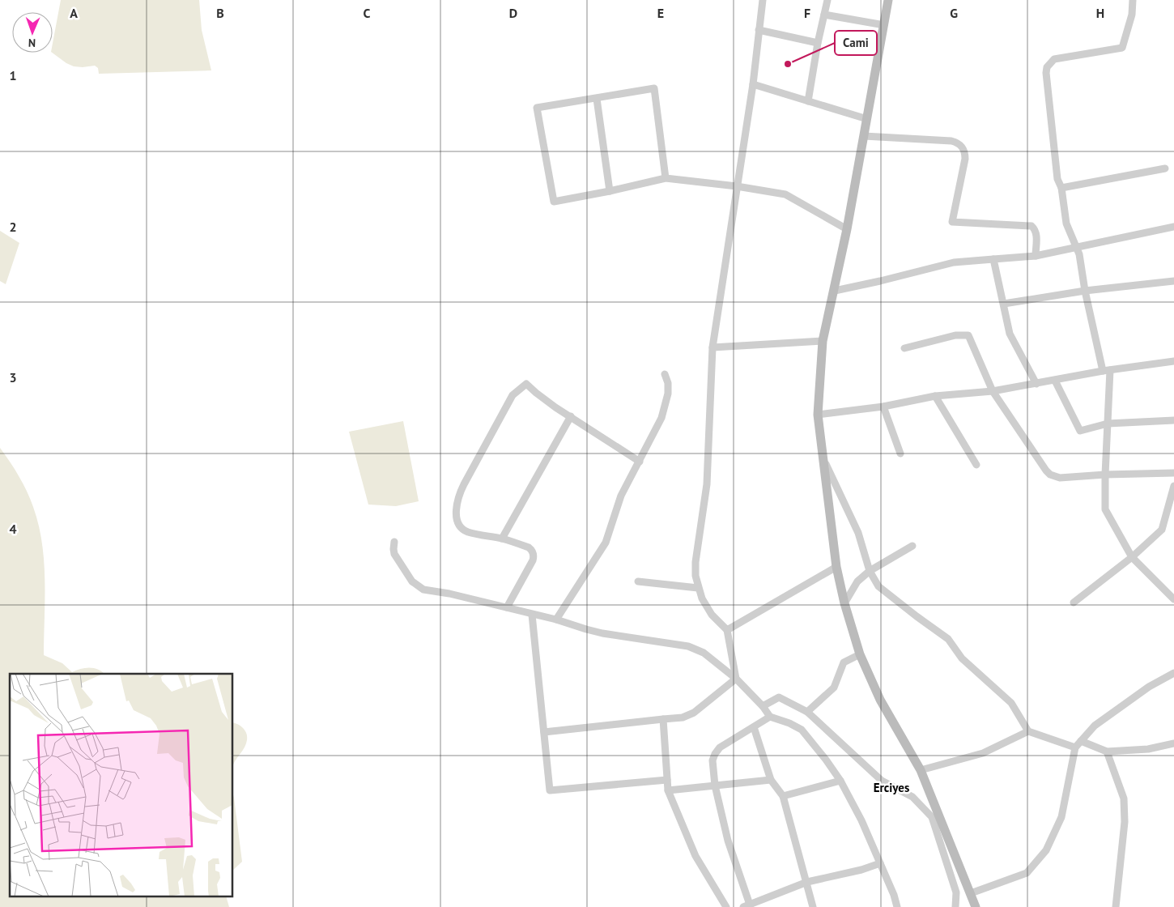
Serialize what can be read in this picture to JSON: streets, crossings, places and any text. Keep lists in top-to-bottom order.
{
  "districts": ["Erciyes"],
  "places": ["Cami"],
  "north": "bottom",
  "grid": {
    "columns": [
      "A",
      "B",
      "C",
      "D",
      "E",
      "F",
      "G",
      "H"
    ],
    "rows": [
      "1",
      "2",
      "3",
      "4"
    ]
  }
}
